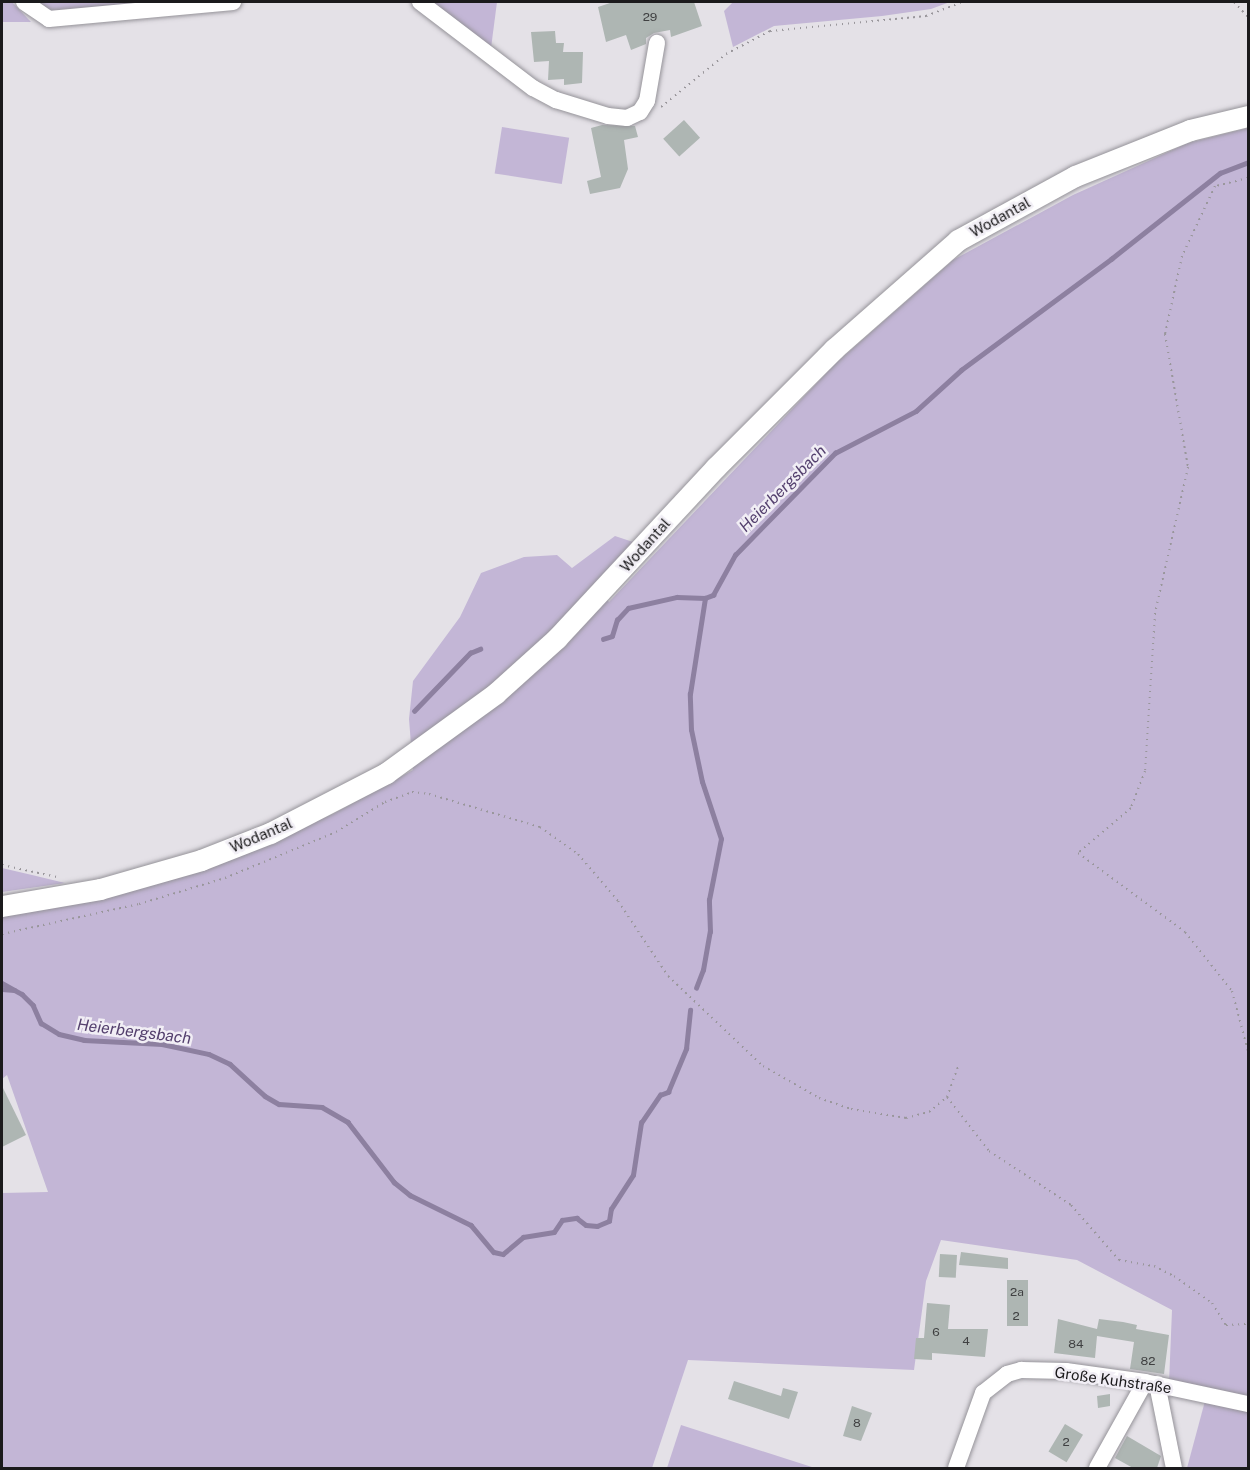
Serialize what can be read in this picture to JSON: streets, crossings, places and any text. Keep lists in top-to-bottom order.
{
  "streets": {
    "main road": ["Wodantal"],
    "street": ["Große Kuhstraße"]
  },
  "water": ["Heierbergsbach"],
  "house_numbers": [
    "29",
    "2a",
    "2",
    "6",
    "4",
    "84",
    "82",
    "8",
    "2"
  ]
}
